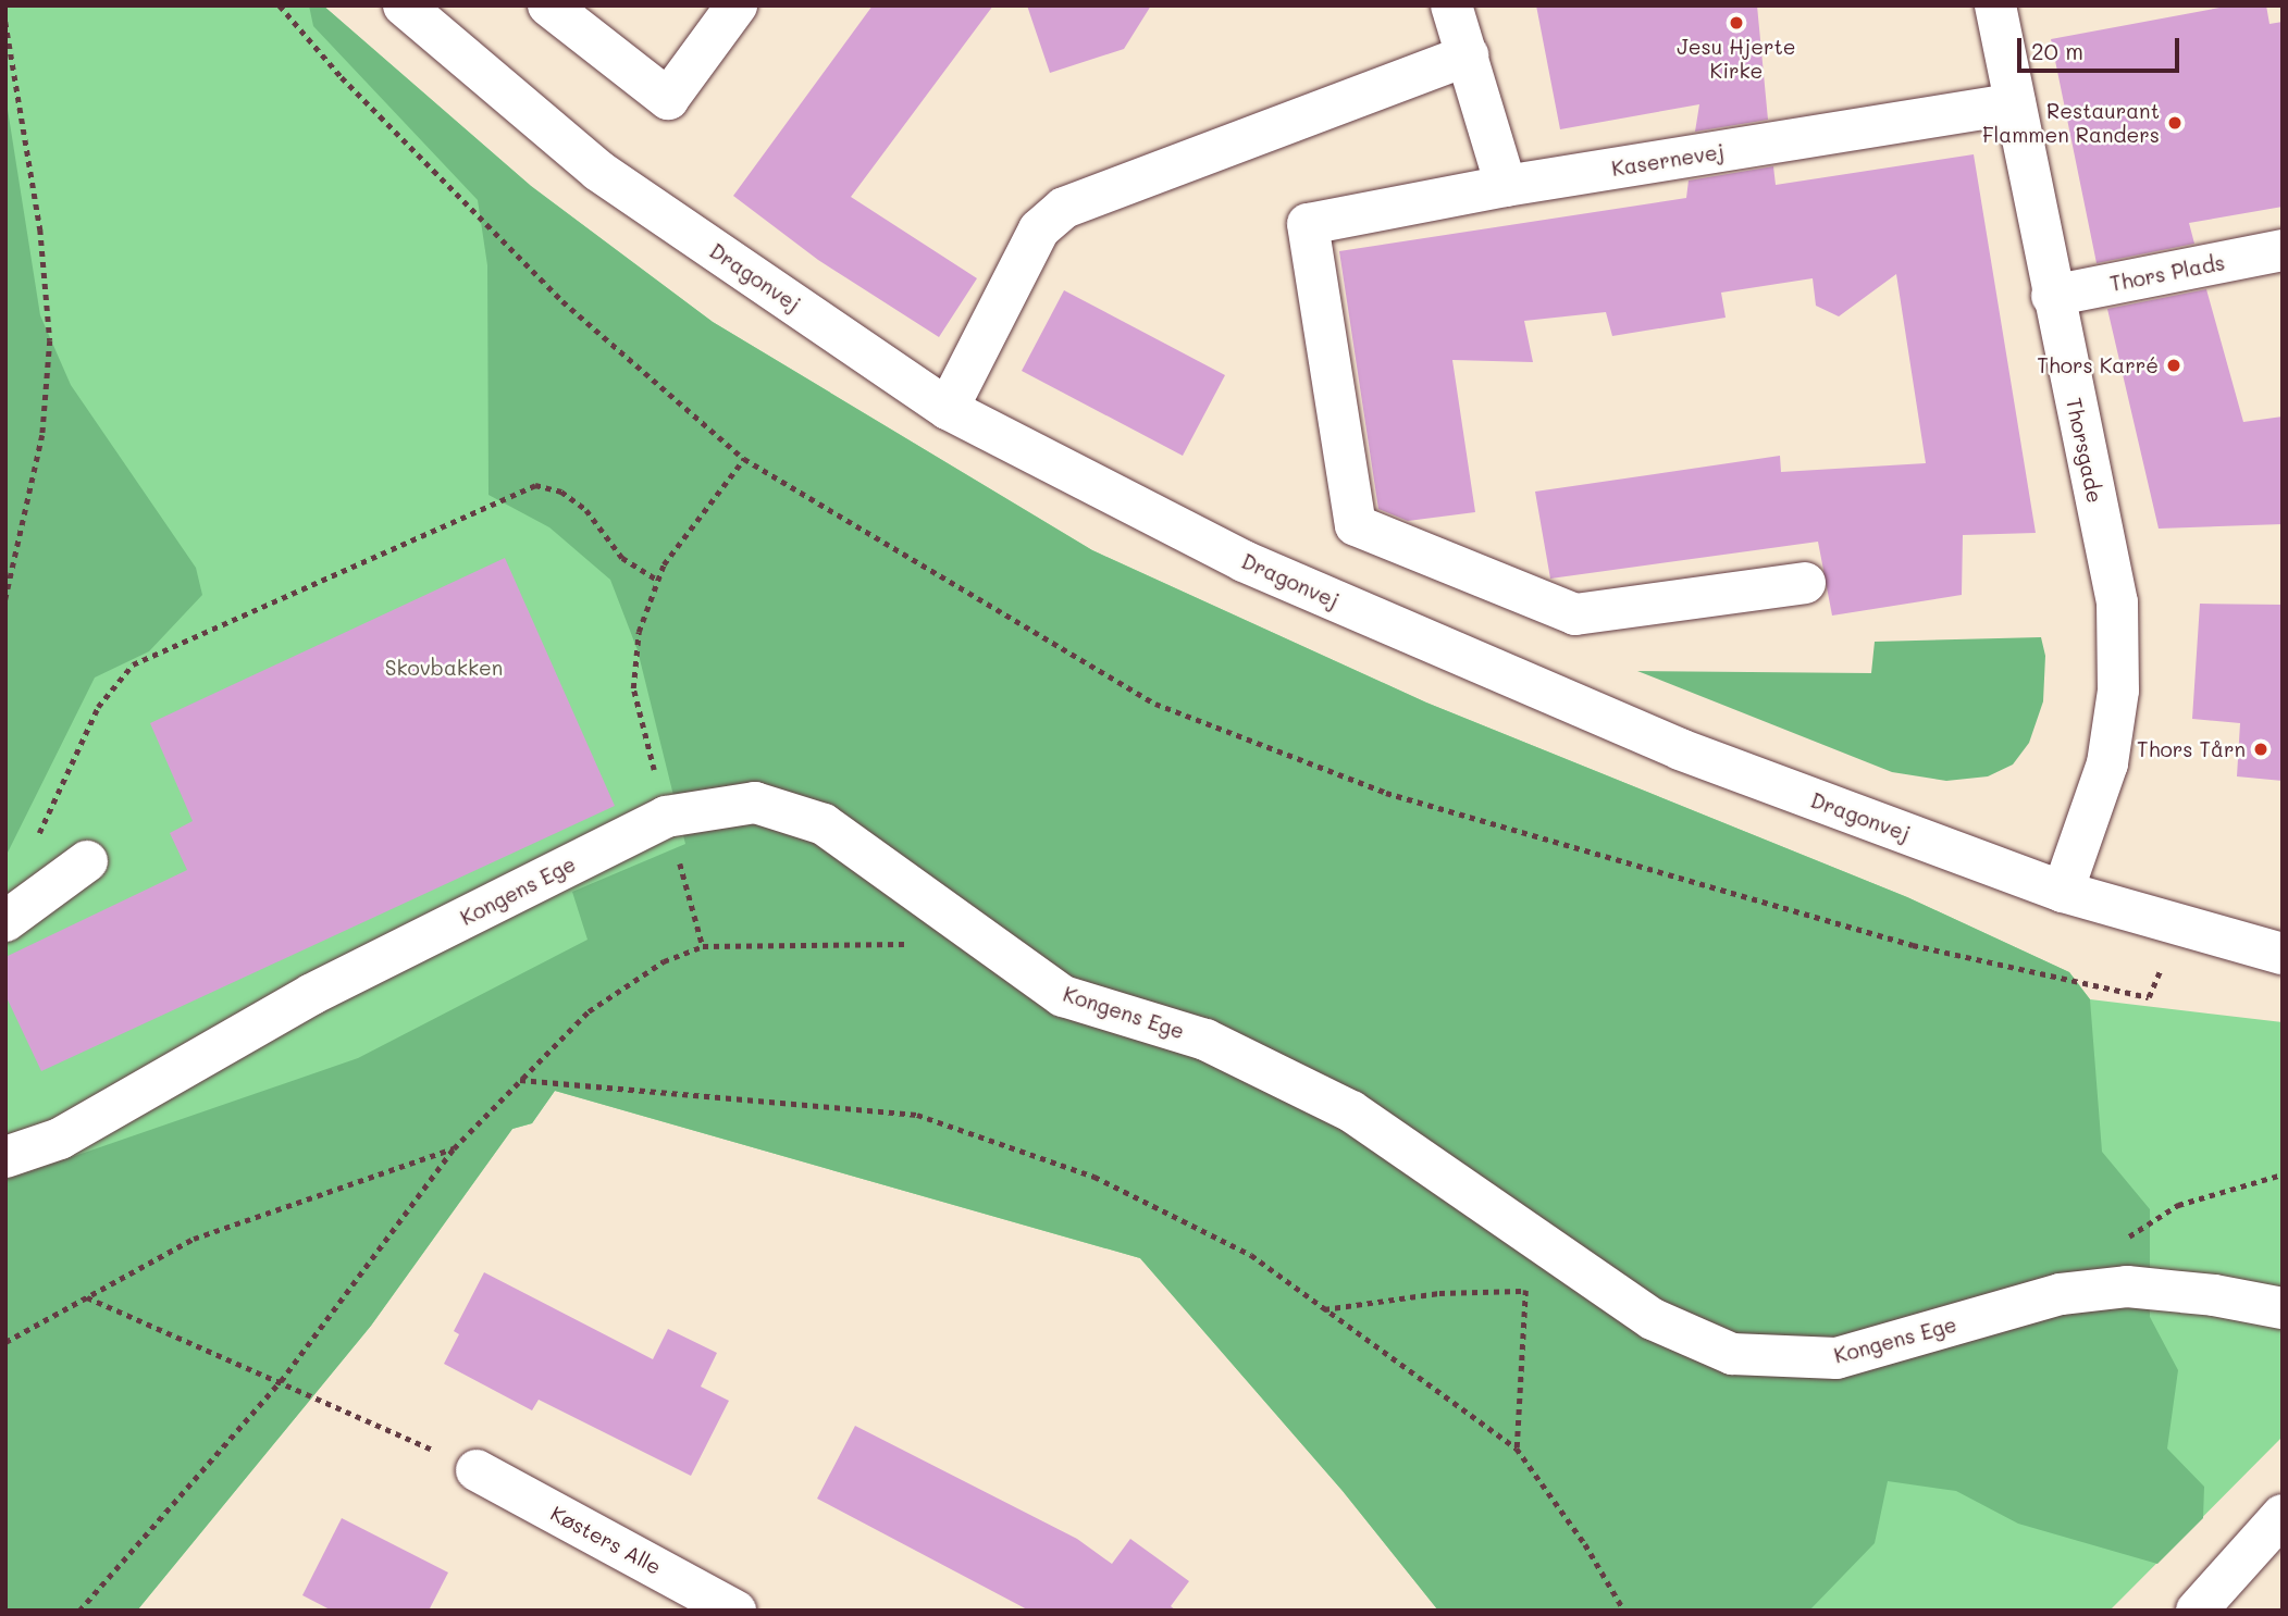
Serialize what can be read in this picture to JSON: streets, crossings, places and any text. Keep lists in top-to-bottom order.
{
  "streets": {
    "street": [
      "Kasernevej",
      "Thors Plads",
      "Dragonvej",
      "Thorsgade",
      "Kongens Ege",
      "Køsters Alle"
    ]
  },
  "crossings": [
    ["Kasernevej", "Thorsgade"],
    ["Thors Plads", "Thorsgade"],
    ["Dragonvej", "Thorsgade"]
  ],
  "parks": ["Skovbakken"],
  "places": [
    "Jesu Hjerte Kirke",
    "Restaurant Flammen Randers",
    "Thors Karré",
    "Thors Tårn"
  ],
  "scale_bar": "20 m"
}
